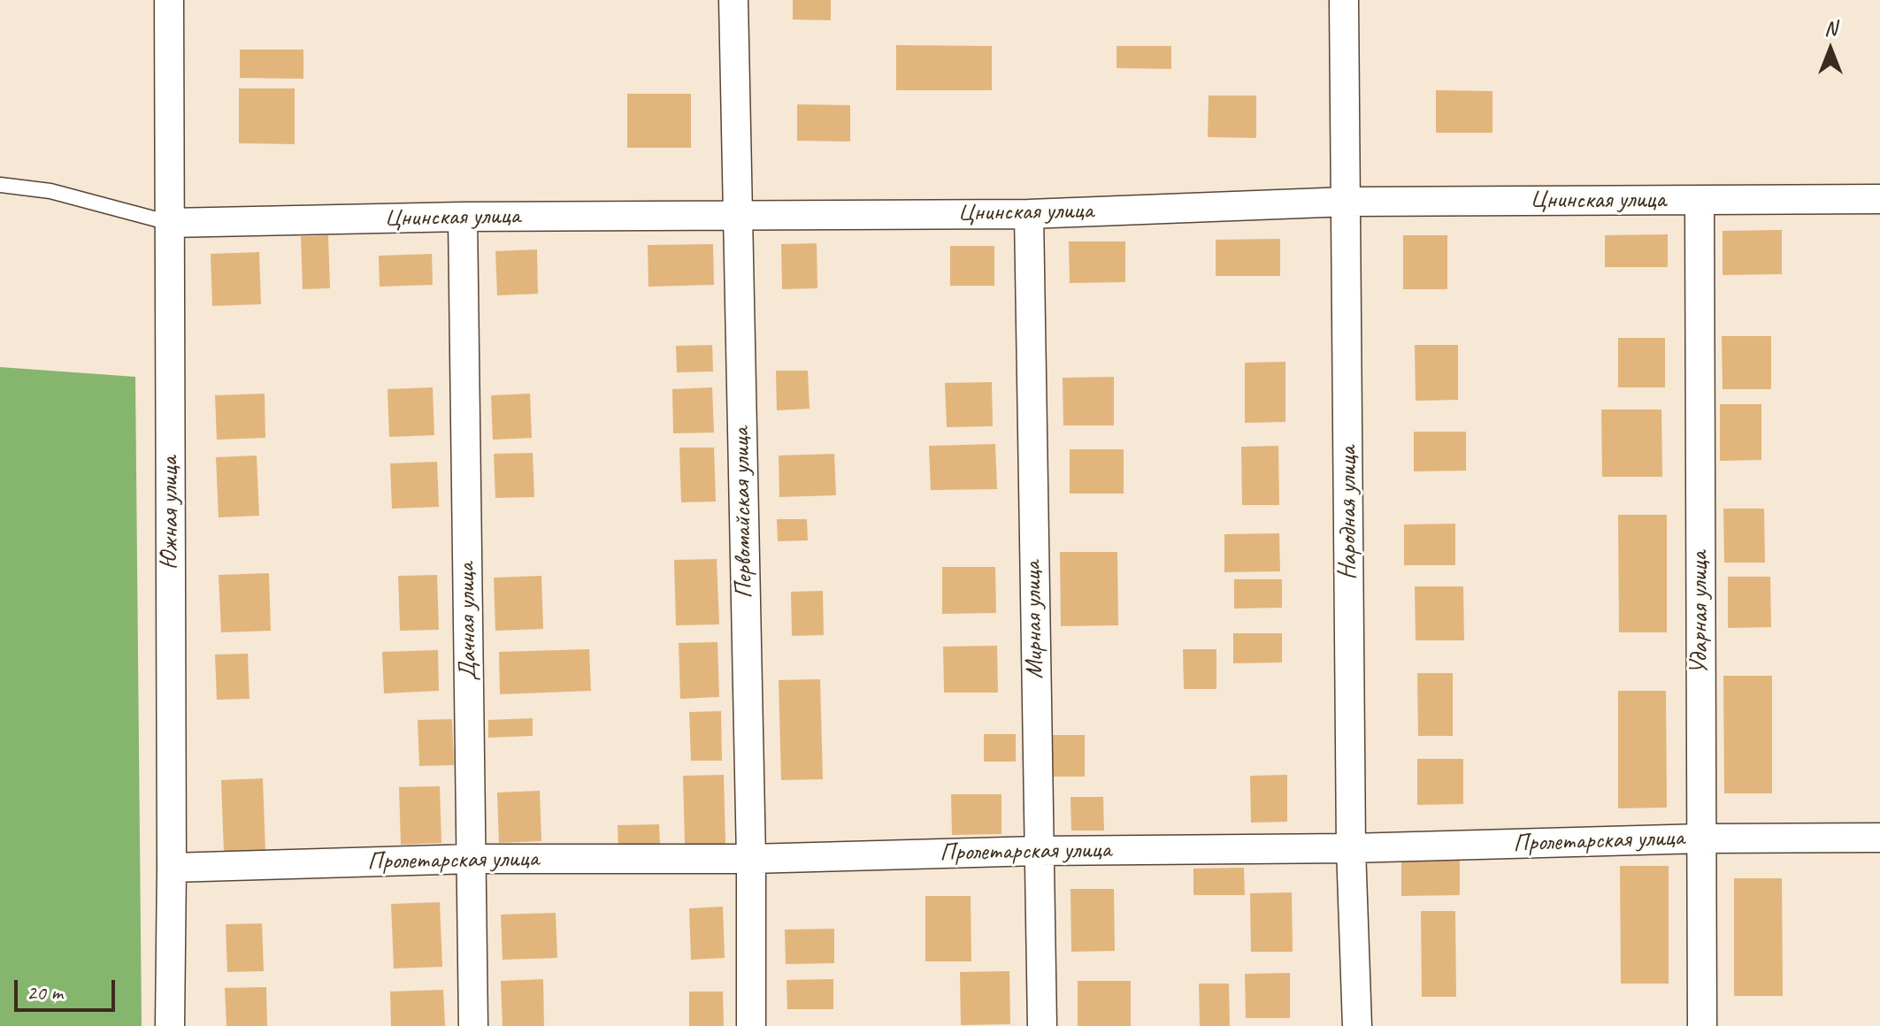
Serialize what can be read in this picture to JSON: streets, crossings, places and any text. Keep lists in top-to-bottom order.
{
  "streets": {
    "street": [
      "Цнинская улица",
      "Южная улица",
      "Первомайская улица",
      "Народная улица",
      "Ударная улица",
      "Мирная улица",
      "Дачная улица",
      "Пролетарская улица"
    ]
  },
  "crossings": [
    ["Цнинская улица", "Южная улица"],
    ["Цнинская улица", "Первомайская улица"],
    ["Цнинская улица", "Народная улица"],
    ["Цнинская улица", "Ударная улица"],
    ["Цнинская улица", "Мирная улица"],
    ["Цнинская улица", "Дачная улица"],
    ["Южная улица", "Пролетарская улица"],
    ["Первомайская улица", "Пролетарская улица"],
    ["Народная улица", "Пролетарская улица"],
    ["Ударная улица", "Пролетарская улица"],
    ["Мирная улица", "Пролетарская улица"],
    ["Дачная улица", "Пролетарская улица"]
  ],
  "scale_bar": "20 m",
  "north": "top"
}
